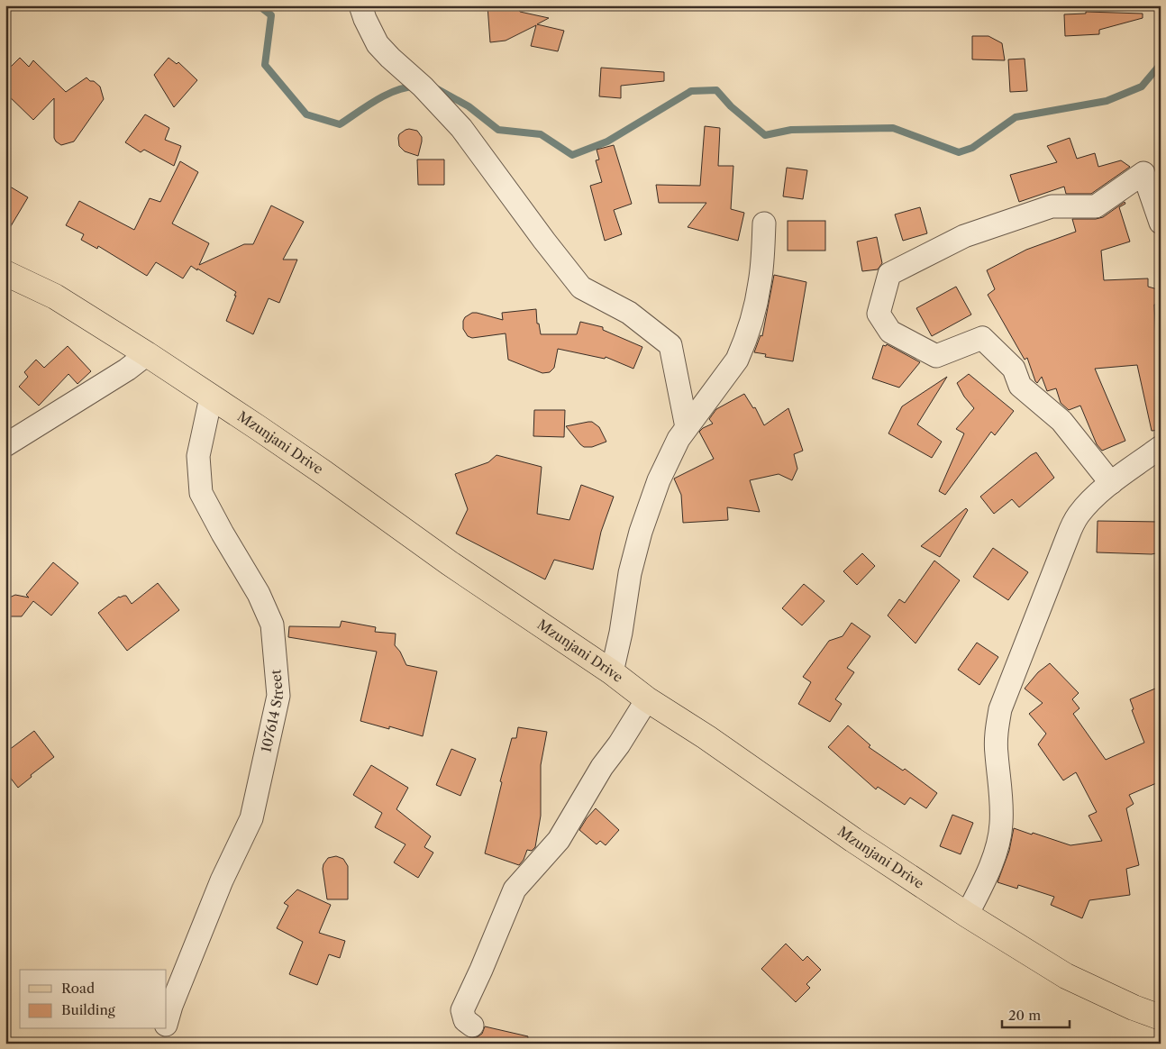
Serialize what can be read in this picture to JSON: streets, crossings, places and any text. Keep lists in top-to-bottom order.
{
  "streets": {
    "main road": ["Mzunjani Drive"],
    "street": ["107614 Street"]
  },
  "crossings": [
    ["Mzunjani Drive", "107614 Street"]
  ],
  "legend": ["Road", "Building"],
  "scale_bar": "20 m"
}
